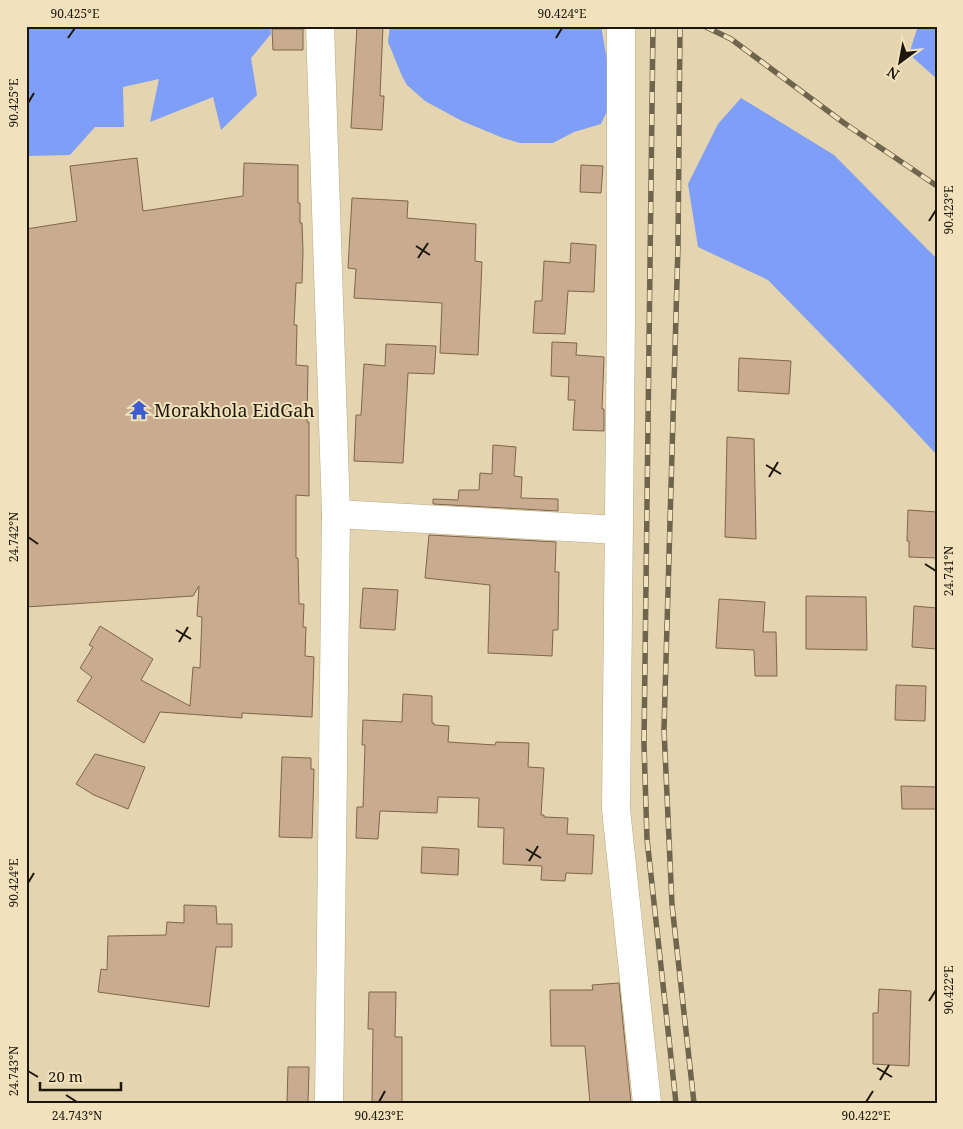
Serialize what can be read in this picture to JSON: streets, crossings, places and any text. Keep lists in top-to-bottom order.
{
  "places": {
    "temple": ["Morakhola EidGah"]
  },
  "scale_bar": "20 m",
  "north": "bottom left",
  "coordinates": [
    "90.425°E",
    "90.424°E",
    "90.423°E",
    "24.742°N",
    "24.741°N",
    "90.422°E",
    "24.743°N"
  ]
}
